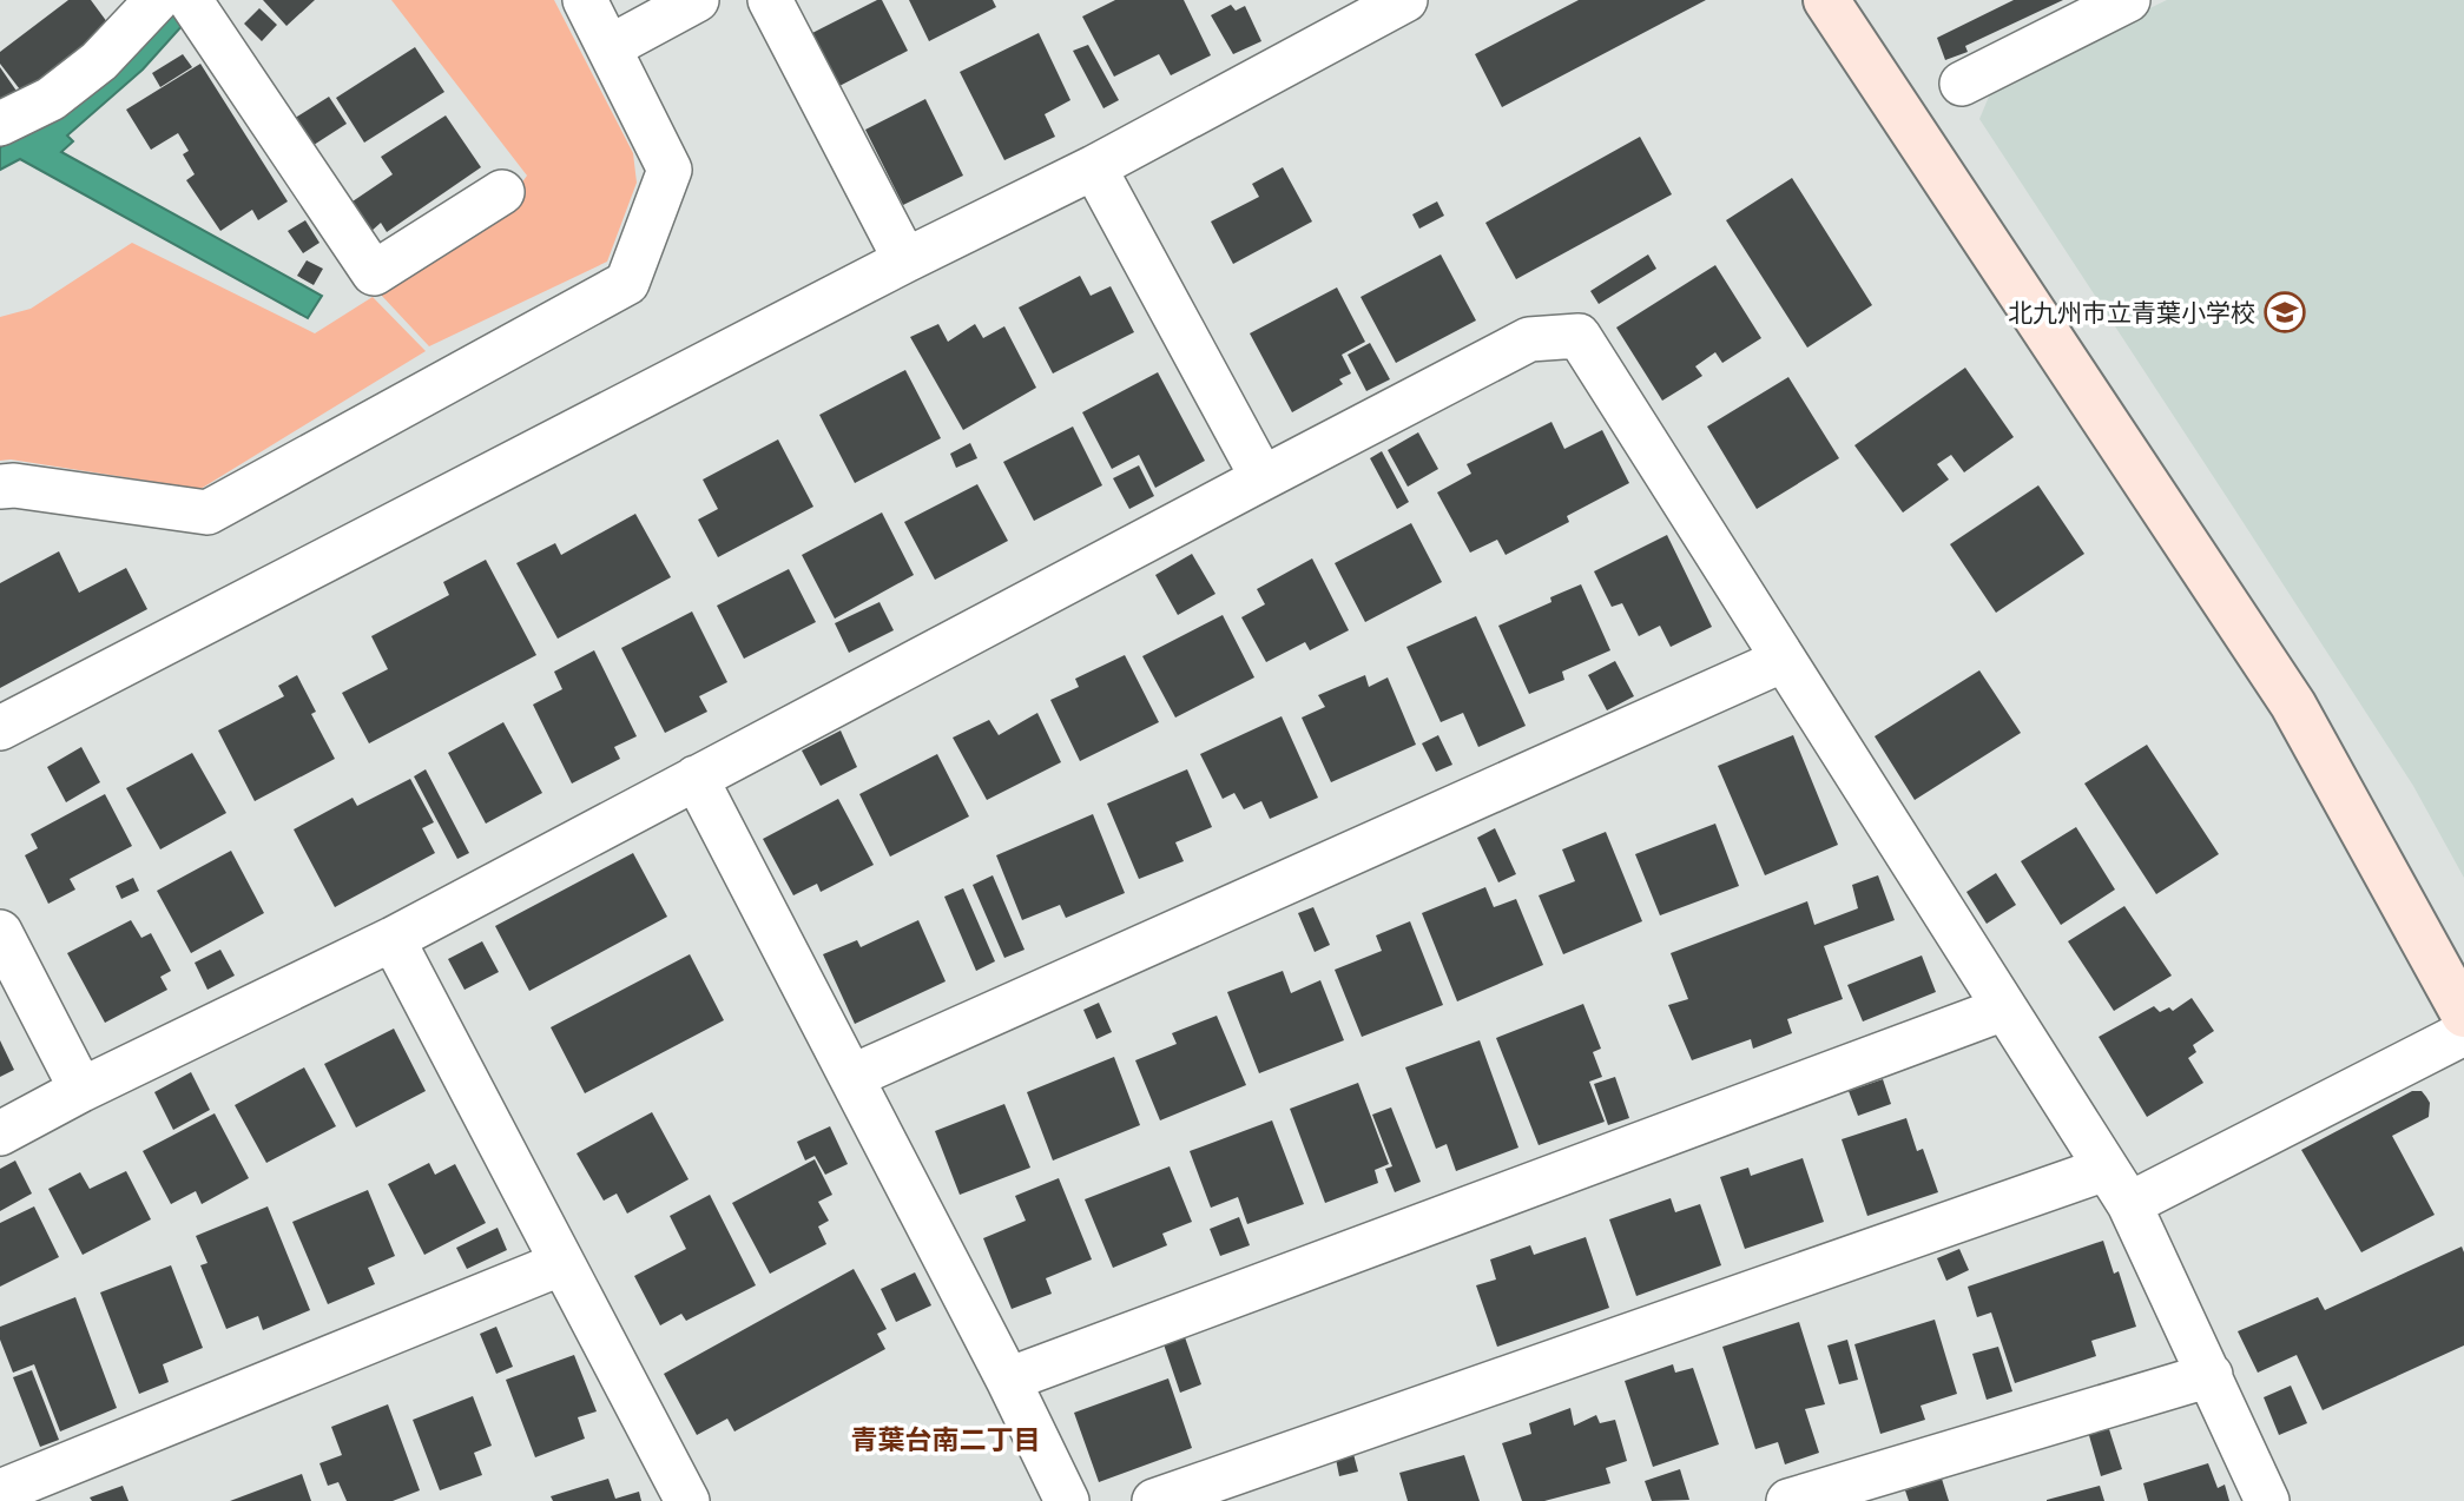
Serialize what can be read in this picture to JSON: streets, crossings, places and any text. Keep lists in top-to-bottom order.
{
  "districts": ["青葉台南二丁目"],
  "places": {
    "school or university": ["北九州市立青葉小学校"]
  }
}
